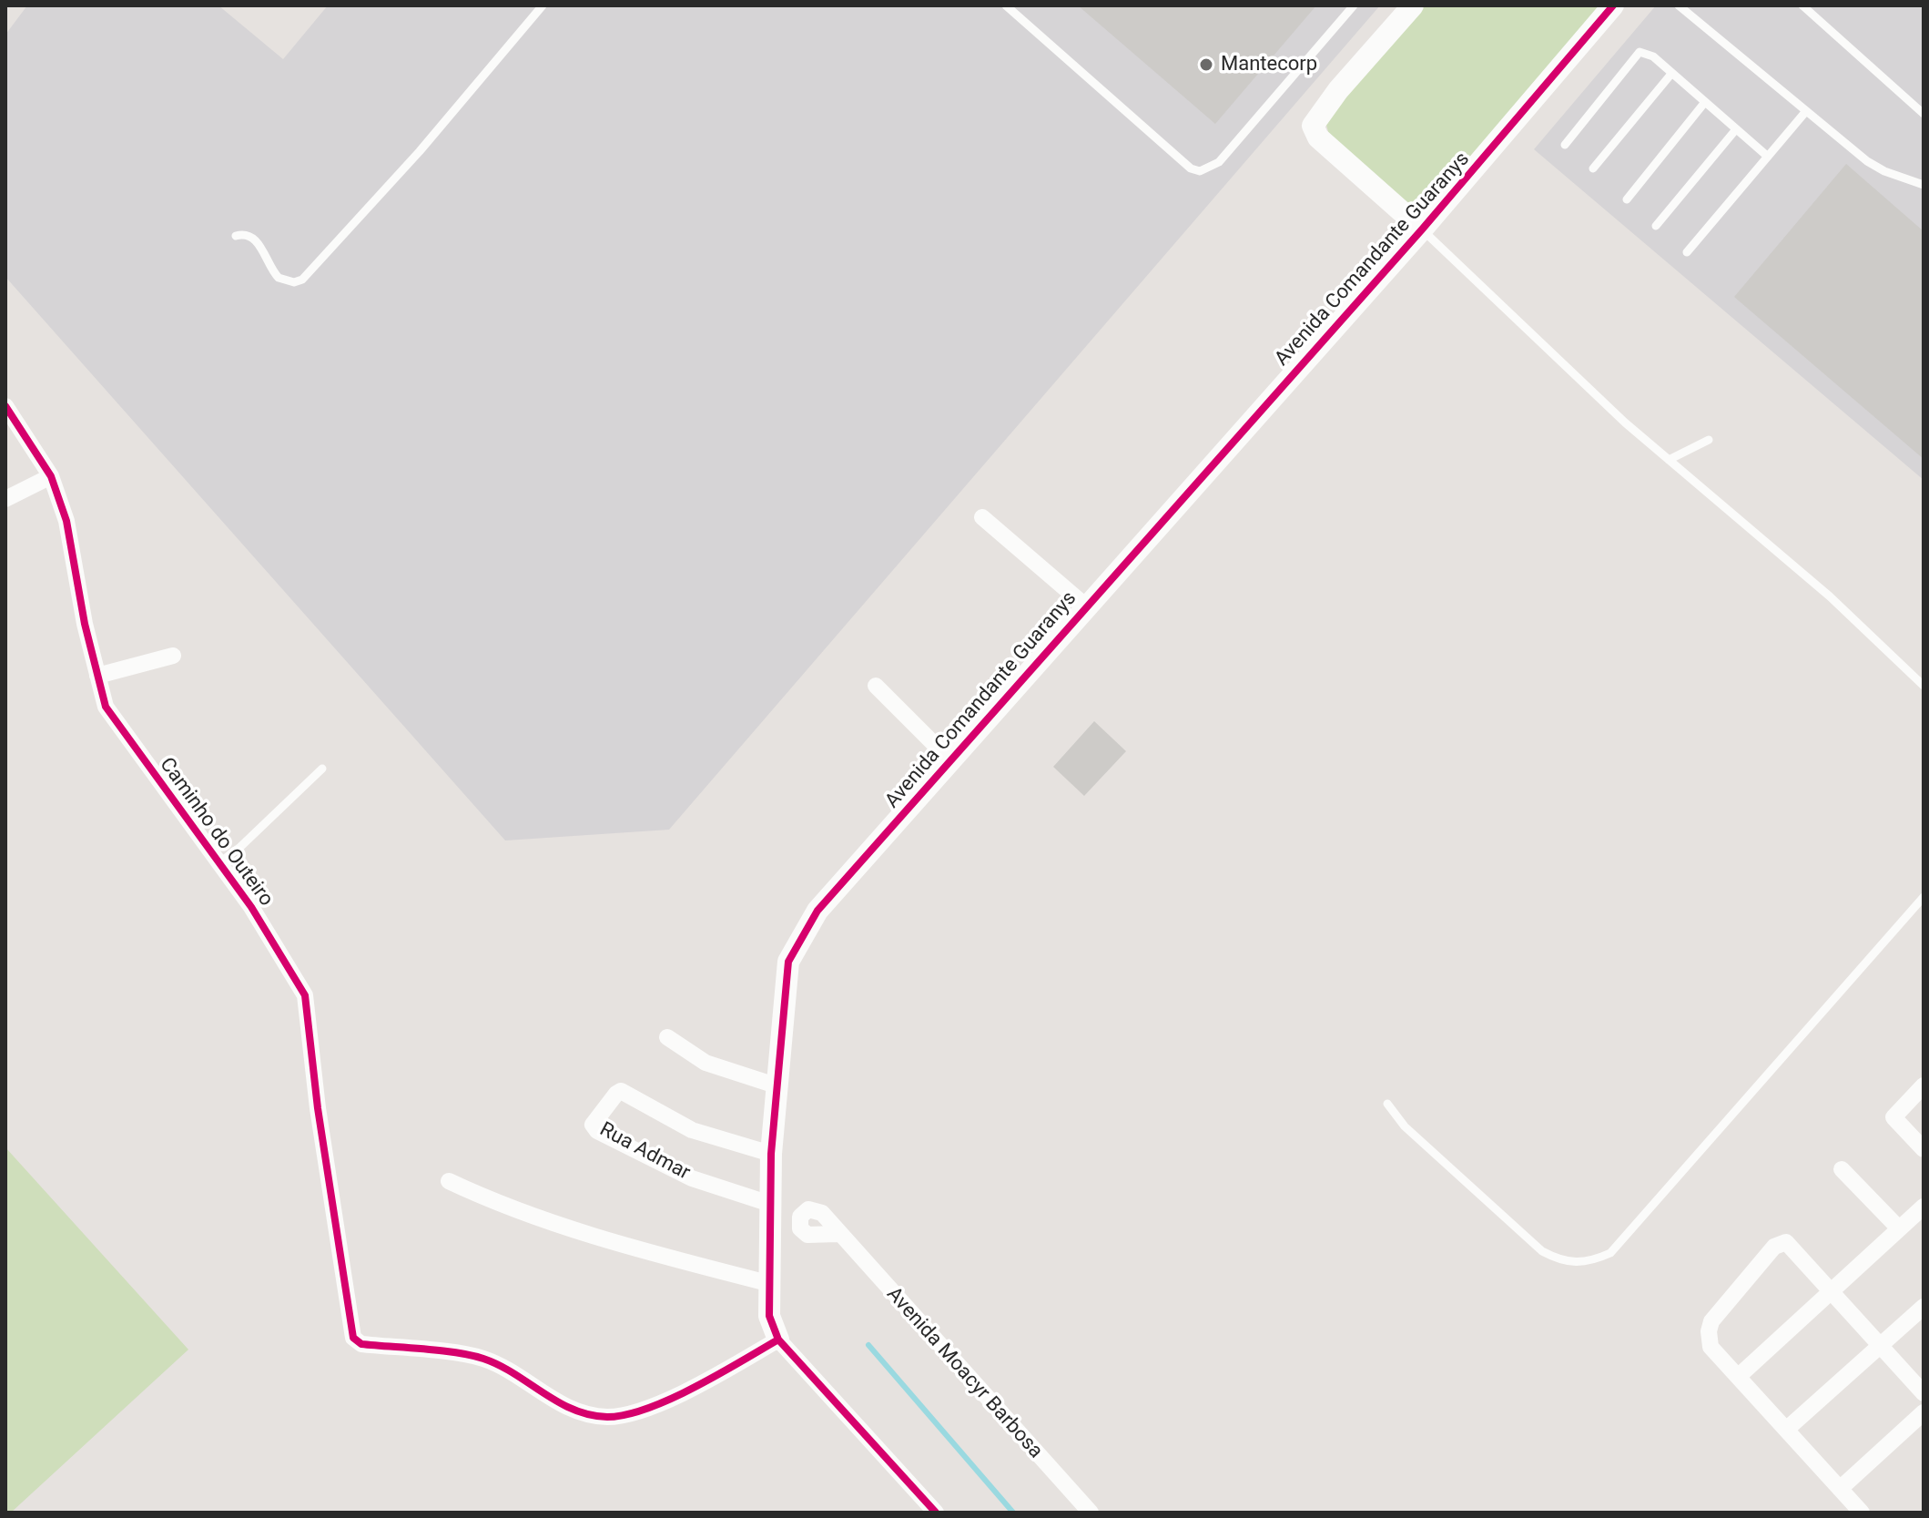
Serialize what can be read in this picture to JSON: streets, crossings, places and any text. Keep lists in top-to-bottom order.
{
  "streets": {
    "street": [
      "Avenida Comandante Guaranys",
      "Caminho do Outeiro",
      "Rua Admar",
      "Avenida Moacyr Barbosa"
    ]
  },
  "crossings": [
    ["Avenida Comandante Guaranys", "Caminho do Outeiro"],
    ["Avenida Comandante Guaranys", "Rua Admar"]
  ],
  "places": ["Mantecorp"]
}
